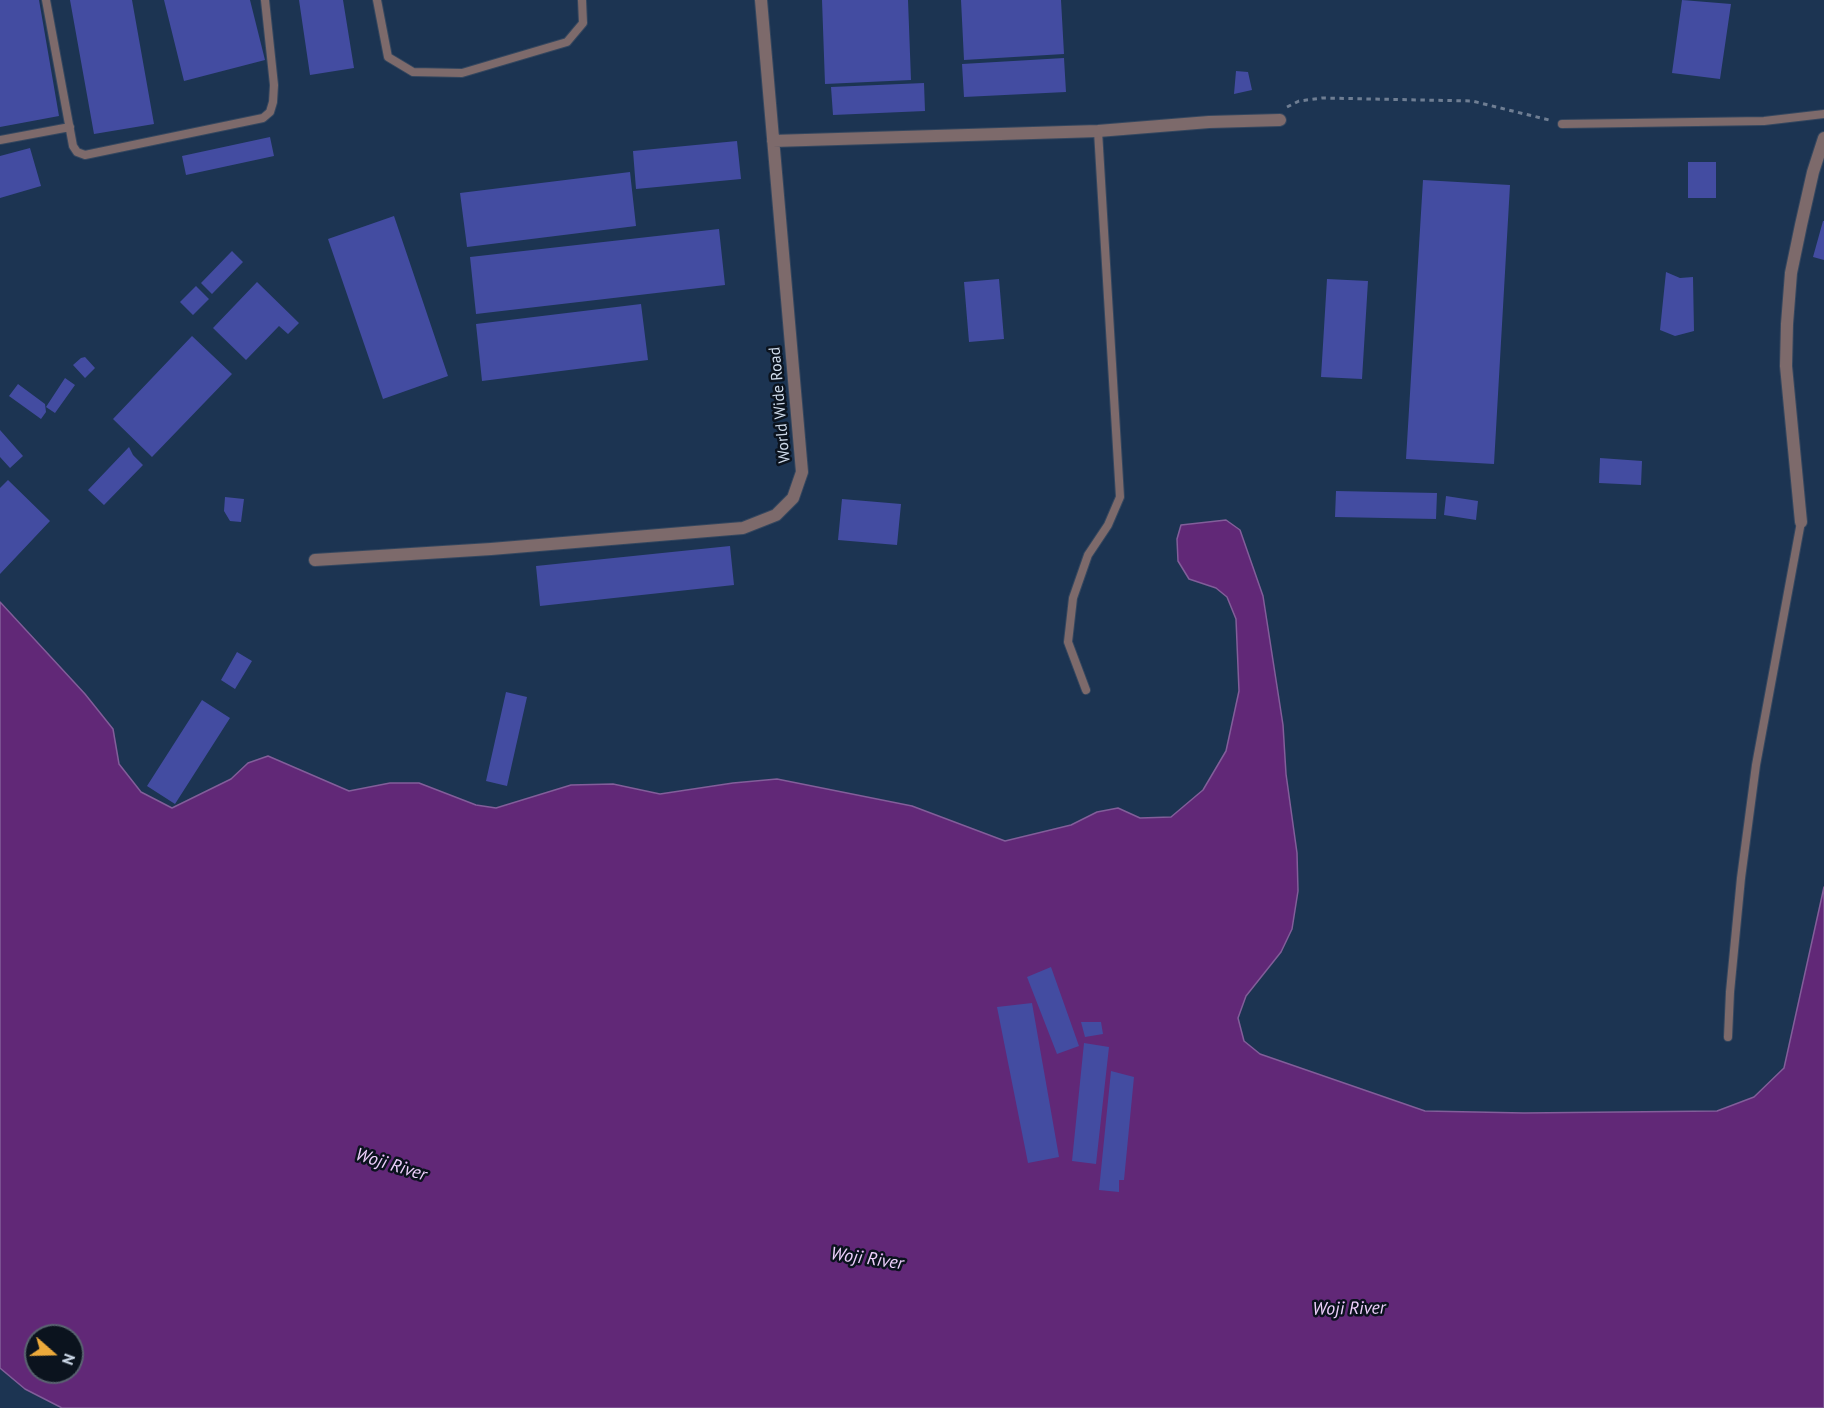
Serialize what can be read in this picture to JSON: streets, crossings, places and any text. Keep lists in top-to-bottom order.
{
  "streets": {
    "street": ["World Wide Road"]
  },
  "water": ["Woji River"],
  "north": "right"
}
